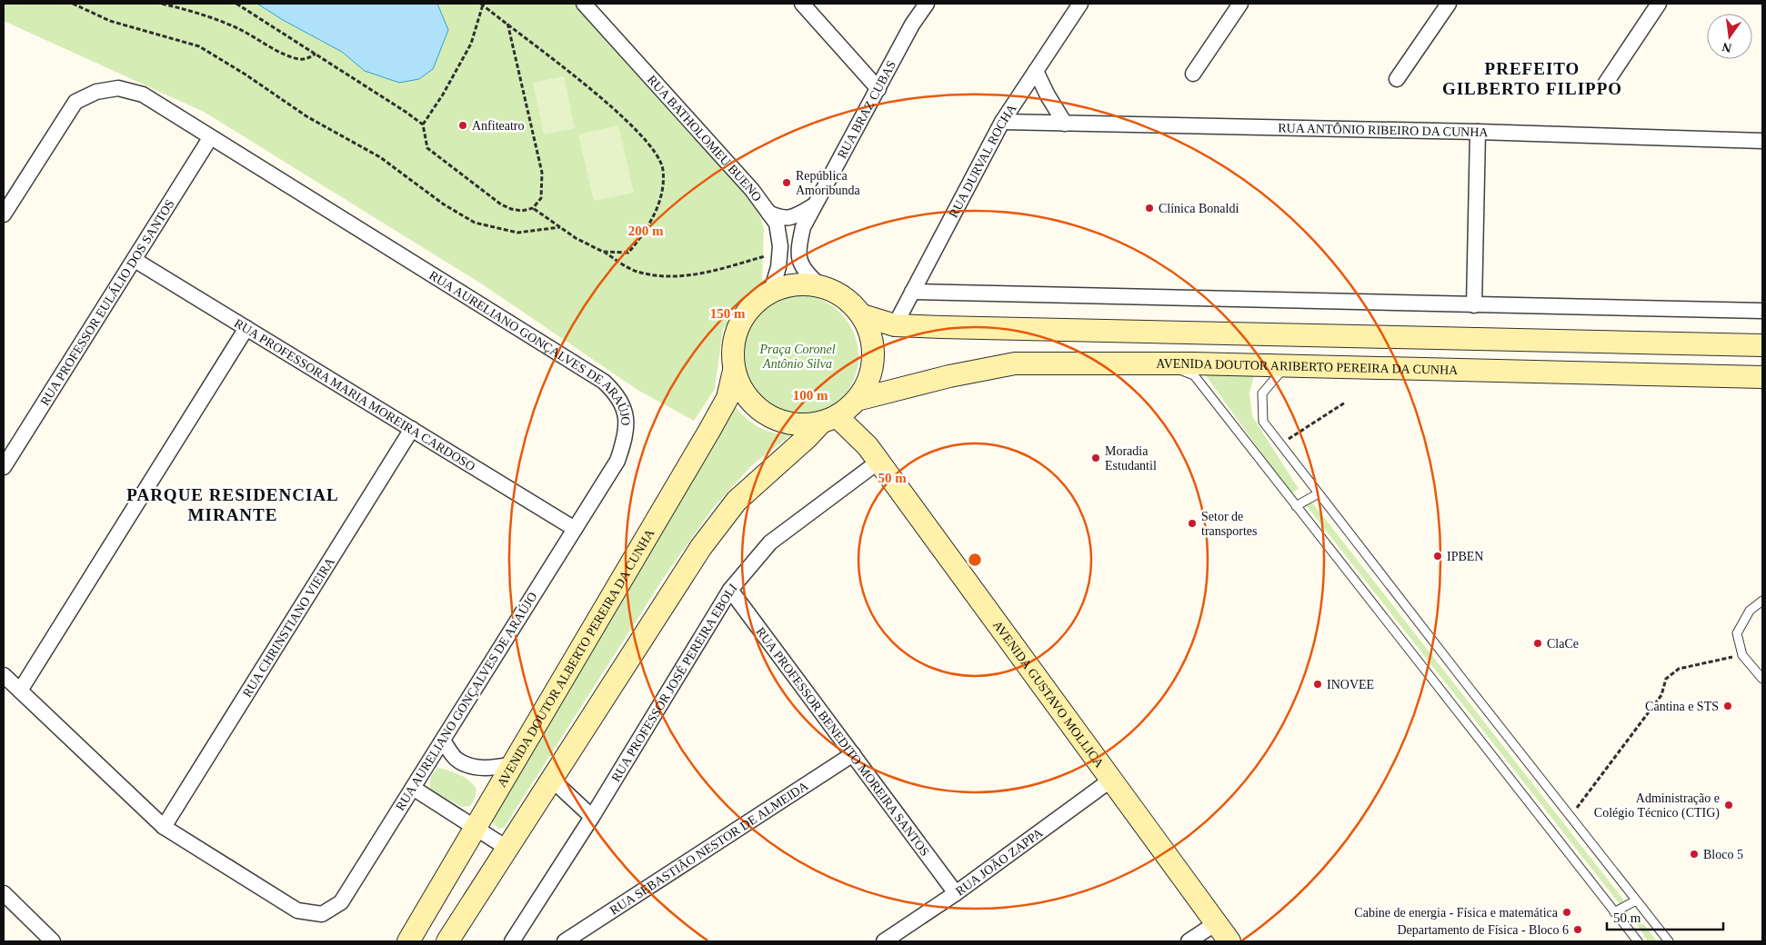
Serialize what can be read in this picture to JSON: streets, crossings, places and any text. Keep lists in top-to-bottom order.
{
  "streets": {
    "main road": ["AVENIDA DOUTOR ARIBERTO PEREIRA DA CUNHA", "AVENIDA DOUTOR ALBERTO PEREIRA DA CUNHA", "AVENIDA GUSTAVO MOLLICA"],
    "street": [
      "RUA BRAZ CUBAS",
      "RUA ANTÔNIO RIBEIRO DA CUNHA",
      "RUA BATHOLOMEU BUENO",
      "RUA DURVAL ROCHA",
      "RUA PROFESSOR EULÁLIO DOS SANTOS",
      "RUA AURELIANO GONÇALVES DE ARAÚJO",
      "RUA PROFESSORA MARIA MOREIRA CARDOSO",
      "RUA CHRINSTIANO VIEIRA",
      "RUA PROFESSOR JOSÉ PEREIRA EBOLI",
      "RUA PROFESSOR BENEDITO MOREIRA SANTOS",
      "RUA SEBASTIÃO NESTOR DE ALMEIDA",
      "RUA JOÃO ZAPPA"
    ]
  },
  "crossings": [
    ["RUA BRAZ CUBAS", "RUA BATHOLOMEU BUENO"],
    ["RUA BRAZ CUBAS", "AVENIDA DOUTOR ARIBERTO PEREIRA DA CUNHA"],
    ["RUA BRAZ CUBAS", "AVENIDA DOUTOR ALBERTO PEREIRA DA CUNHA"],
    ["RUA BRAZ CUBAS", "AVENIDA GUSTAVO MOLLICA"],
    ["RUA ANTÔNIO RIBEIRO DA CUNHA", "RUA DURVAL ROCHA"],
    ["RUA BATHOLOMEU BUENO", "AVENIDA DOUTOR ARIBERTO PEREIRA DA CUNHA"],
    ["RUA BATHOLOMEU BUENO", "AVENIDA DOUTOR ALBERTO PEREIRA DA CUNHA"],
    ["RUA BATHOLOMEU BUENO", "AVENIDA GUSTAVO MOLLICA"],
    ["RUA PROFESSOR EULÁLIO DOS SANTOS", "RUA AURELIANO GONÇALVES DE ARAÚJO"],
    ["RUA PROFESSOR EULÁLIO DOS SANTOS", "RUA PROFESSORA MARIA MOREIRA CARDOSO"],
    ["RUA AURELIANO GONÇALVES DE ARAÚJO", "RUA PROFESSORA MARIA MOREIRA CARDOSO"],
    ["RUA AURELIANO GONÇALVES DE ARAÚJO", "RUA CHRINSTIANO VIEIRA"],
    ["AVENIDA DOUTOR ARIBERTO PEREIRA DA CUNHA", "AVENIDA DOUTOR ALBERTO PEREIRA DA CUNHA"],
    ["AVENIDA DOUTOR ARIBERTO PEREIRA DA CUNHA", "AVENIDA GUSTAVO MOLLICA"],
    ["RUA PROFESSORA MARIA MOREIRA CARDOSO", "RUA CHRINSTIANO VIEIRA"],
    ["AVENIDA DOUTOR ALBERTO PEREIRA DA CUNHA", "AVENIDA GUSTAVO MOLLICA"],
    ["RUA PROFESSOR JOSÉ PEREIRA EBOLI", "AVENIDA GUSTAVO MOLLICA"],
    ["RUA PROFESSOR JOSÉ PEREIRA EBOLI", "RUA PROFESSOR BENEDITO MOREIRA SANTOS"],
    ["AVENIDA GUSTAVO MOLLICA", "RUA JOÃO ZAPPA"],
    ["RUA PROFESSOR BENEDITO MOREIRA SANTOS", "RUA SEBASTIÃO NESTOR DE ALMEIDA"],
    ["RUA PROFESSOR BENEDITO MOREIRA SANTOS", "RUA JOÃO ZAPPA"]
  ],
  "districts": ["PREFEITO GILBERTO FILIPPO", "PARQUE RESIDENCIAL MIRANTE"],
  "parks": ["Praça Coronel Antônio Silva"],
  "places": [
    "Anfiteatro",
    "República Amoribunda",
    "Clínica Bonaldi",
    "Moradia Estudantil",
    "Setor de transportes",
    "IPBEN",
    "ClaCe",
    "INOVEE",
    "Cantina e STS",
    "Administração e Colégio Técnico (CTIG)",
    "Bloco 5",
    "Cabine de energia - Física e matemática",
    "Departamento de Física - Bloco 6"
  ],
  "scale_bar": "50 m",
  "north": "bottom",
  "rings": [
    "200 m",
    "150 m",
    "100 m",
    "50 m"
  ]
}
